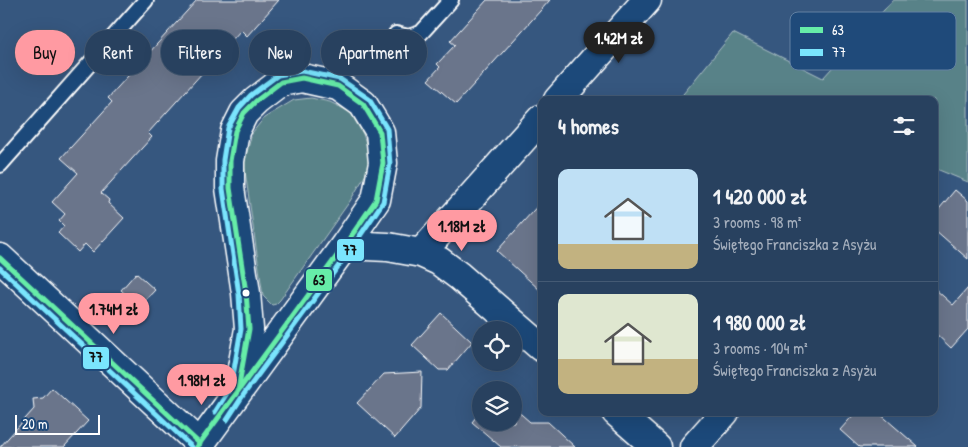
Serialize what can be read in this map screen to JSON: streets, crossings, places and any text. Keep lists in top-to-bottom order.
{
  "lines": ["transit line 77", "transit line 63"],
  "legend": ["63", "77"],
  "scale_bar": "20 m",
  "page": {
    "price": [
      "1.42M zł",
      "1.18M zł",
      "1.74M zł",
      "1.98M zł"
    ],
    "chip": [
      "Buy",
      "Rent",
      "Filters",
      "New",
      "Apartment"
    ],
    "heading": "4 homes",
    "list": [
      {
        "name": "1 420 000 zł",
        "note": "3 rooms · 98 m² · Świętego Franciszka z Asyżu"
      },
      {
        "name": "1 980 000 zł",
        "note": "3 rooms · 104 m² · Świętego Franciszka z Asyżu"
      }
    ],
    "scale": "20 m"
  }
}
